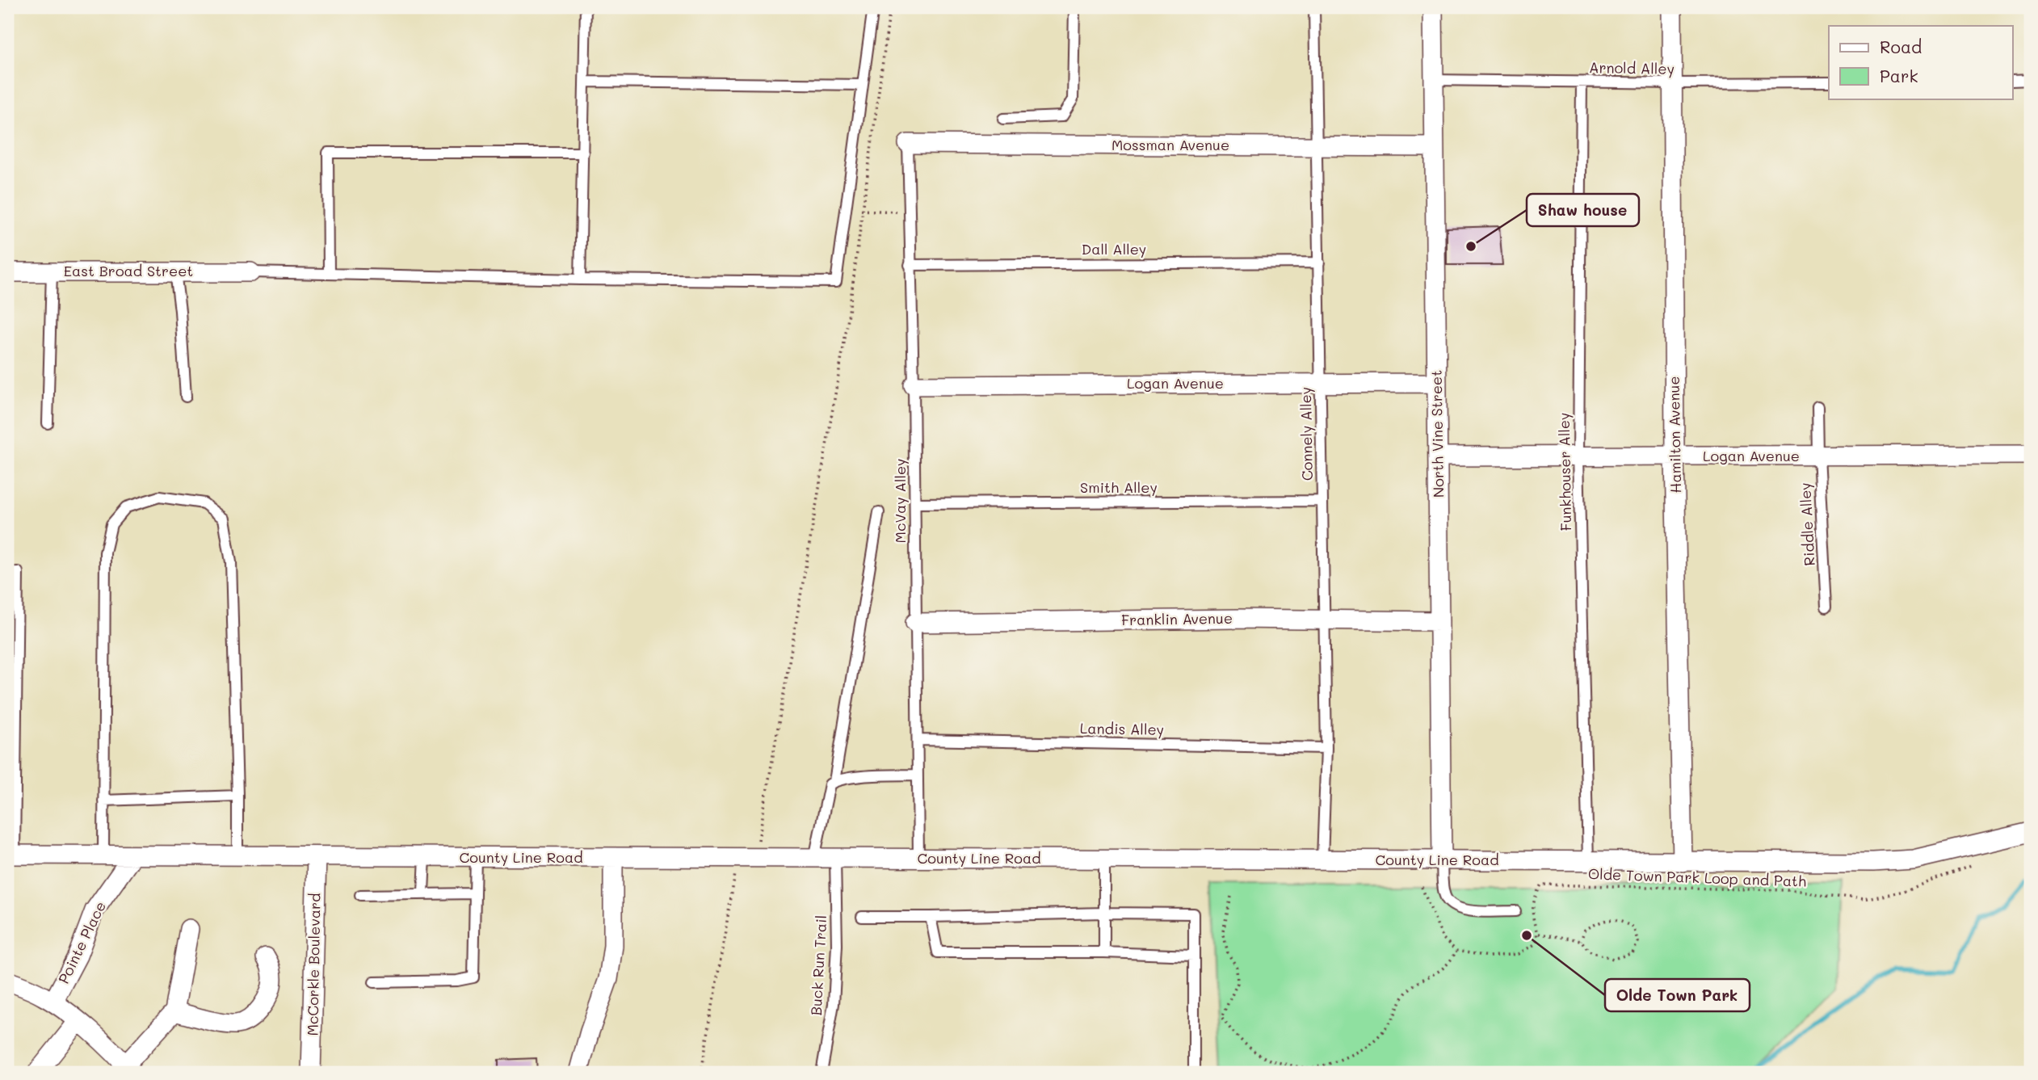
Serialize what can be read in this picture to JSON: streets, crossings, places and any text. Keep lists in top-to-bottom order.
{
  "streets": {
    "street": [
      "Mossman Avenue",
      "East Broad Street",
      "Logan Avenue",
      "North Vine Street",
      "Hamilton Avenue",
      "Franklin Avenue",
      "County Line Road",
      "Pointe Place",
      "McCorkle Boulevard"
    ],
    "lane": [
      "Arnold Alley",
      "Dall Alley",
      "Connely Alley",
      "Funkhouser Alley",
      "Smith Alley",
      "McVay Alley",
      "Riddle Alley",
      "Landis Alley",
      "Buck Run Trail"
    ],
    "path": ["Olde Town Park Loop and Path"]
  },
  "crossings": [
    ["Arnold Alley", "North Vine Street"],
    ["Arnold Alley", "Hamilton Avenue"],
    ["Arnold Alley", "Funkhouser Alley"],
    ["Mossman Avenue", "Connely Alley"],
    ["Mossman Avenue", "North Vine Street"],
    ["Mossman Avenue", "McVay Alley"],
    ["Dall Alley", "Connely Alley"],
    ["Dall Alley", "McVay Alley"],
    ["Logan Avenue", "Connely Alley"],
    ["Logan Avenue", "North Vine Street"],
    ["Logan Avenue", "Hamilton Avenue"],
    ["Logan Avenue", "Funkhouser Alley"],
    ["Logan Avenue", "McVay Alley"],
    ["Logan Avenue", "Riddle Alley"],
    ["Connely Alley", "Smith Alley"],
    ["Connely Alley", "Franklin Avenue"],
    ["Connely Alley", "Landis Alley"],
    ["Connely Alley", "County Line Road"],
    ["North Vine Street", "Franklin Avenue"],
    ["North Vine Street", "County Line Road"],
    ["Hamilton Avenue", "County Line Road"],
    ["Funkhouser Alley", "County Line Road"],
    ["Smith Alley", "McVay Alley"],
    ["McVay Alley", "Franklin Avenue"],
    ["McVay Alley", "Landis Alley"],
    ["McVay Alley", "County Line Road"],
    ["County Line Road", "Pointe Place"],
    ["County Line Road", "McCorkle Boulevard"],
    ["County Line Road", "Buck Run Trail"]
  ],
  "places": ["Shaw house", "Olde Town Park"],
  "legend": ["Road", "Park"]
}
